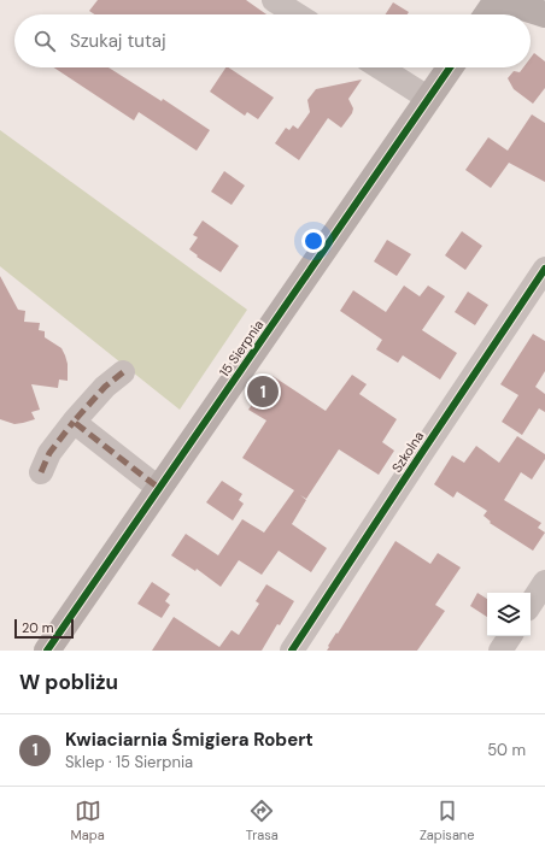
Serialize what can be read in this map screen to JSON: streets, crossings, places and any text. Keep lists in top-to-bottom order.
{
  "streets": {
    "street": ["15 Sierpnia", "Szkolna"]
  },
  "scale_bar": "20 m",
  "page": {
    "search": "Szukaj tutaj",
    "pins": "1",
    "scale": "20 m",
    "heading": "W pobliżu",
    "list": [
      {
        "mark": "1",
        "name": "Kwiaciarnia Śmigiera Robert",
        "note": "Sklep · 15 Sierpnia",
        "value": "50 m"
      }
    ],
    "nav": ["Mapa", "Trasa", "Zapisane"]
  }
}
